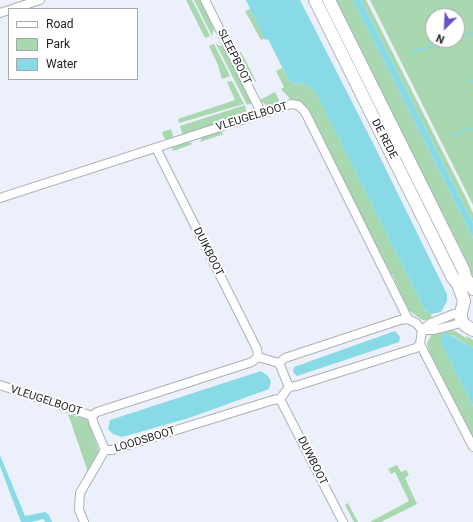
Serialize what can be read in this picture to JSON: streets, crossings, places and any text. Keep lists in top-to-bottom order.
{
  "streets": {
    "main road": ["DE REDE"],
    "street": [
      "SLEEPBOOT",
      "VLEUGELBOOT",
      "DUIKBOOT",
      "LOODSBOOT",
      "DUWBOOT"
    ]
  },
  "crossings": [
    ["SLEEPBOOT", "VLEUGELBOOT"],
    ["VLEUGELBOOT", "DUIKBOOT"],
    ["VLEUGELBOOT", "LOODSBOOT"],
    ["LOODSBOOT", "DUWBOOT"]
  ],
  "legend": ["Road", "Park", "Water"],
  "north": "bottom left"
}
